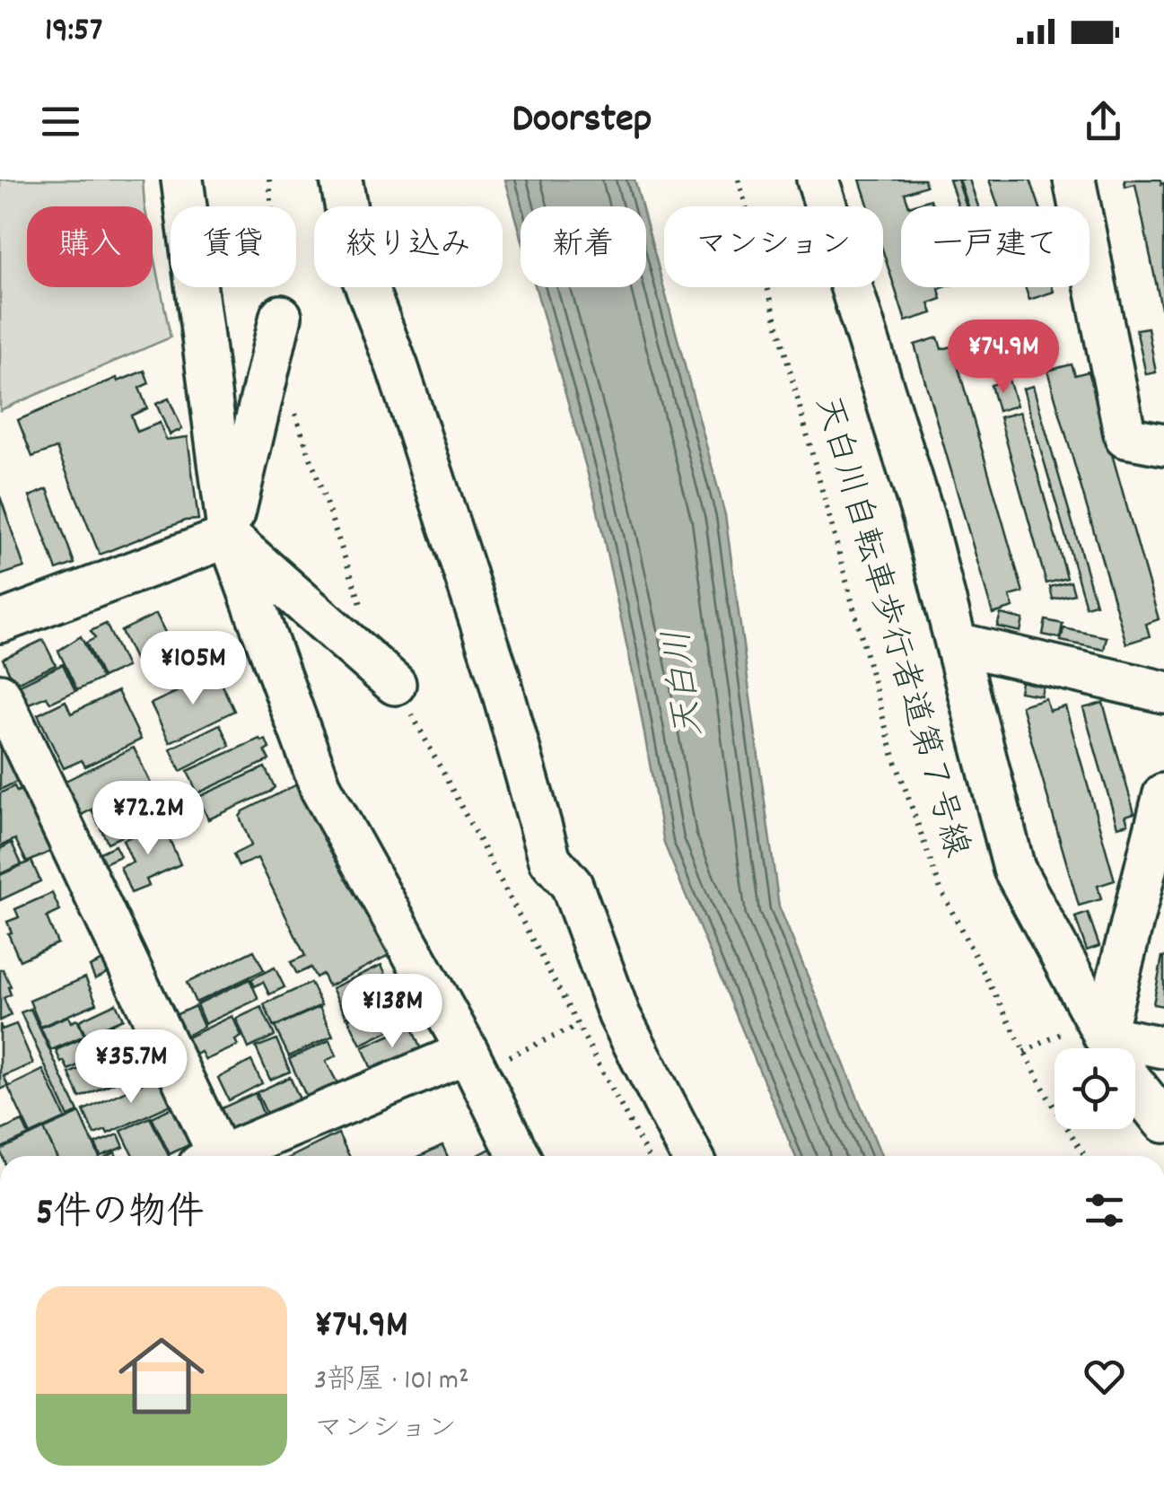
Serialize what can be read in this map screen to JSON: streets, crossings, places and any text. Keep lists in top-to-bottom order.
{
  "streets": {
    "path": ["天白川自転車歩行者道第７号線"]
  },
  "water": ["天白川"],
  "page": {
    "status": "19:57",
    "header": "Doorstep",
    "chip": [
      "購入",
      "賃貸",
      "絞り込み",
      "新着",
      "マンション",
      "一戸建て"
    ],
    "price": [
      "¥74.9M",
      "¥105M",
      "¥72.2M",
      "¥138M",
      "¥35.7M"
    ],
    "heading": "5件の物件",
    "list": [
      {
        "name": "¥74.9M",
        "note": "3部屋 · 101 m² · マンション"
      }
    ]
  }
}
